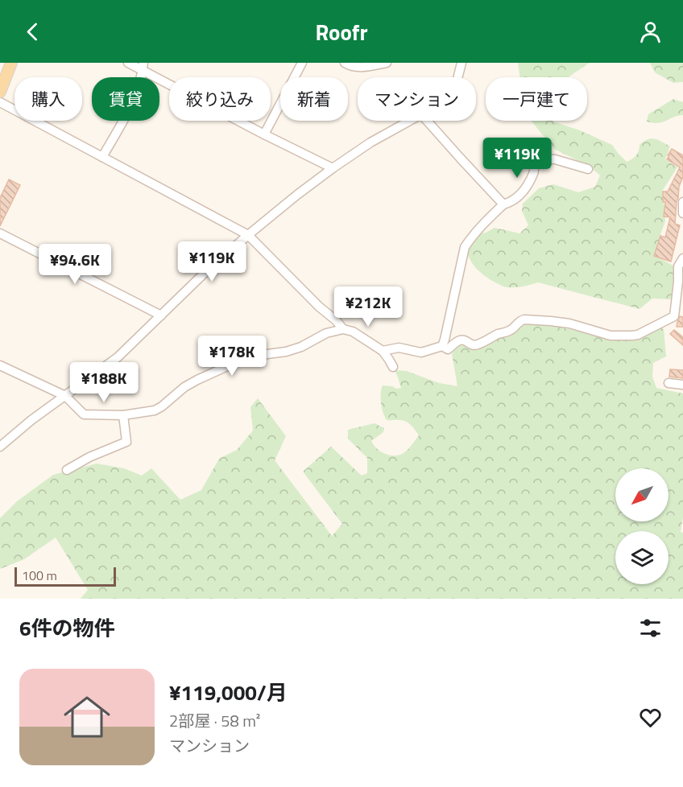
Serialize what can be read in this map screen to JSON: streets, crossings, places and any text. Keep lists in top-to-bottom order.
{
  "scale_bar": "100 m",
  "north": "bottom left",
  "page": {
    "header": "Roofr",
    "chip": [
      "購入",
      "賃貸",
      "絞り込み",
      "新着",
      "マンション",
      "一戸建て"
    ],
    "price": [
      "¥119K",
      "¥119K",
      "¥94.6K",
      "¥212K",
      "¥178K",
      "¥188K"
    ],
    "scale": "100 m",
    "heading": "6件の物件",
    "list": [
      {
        "name": "¥119,000/月",
        "note": "2部屋 · 58 m² · マンション"
      }
    ]
  }
}
